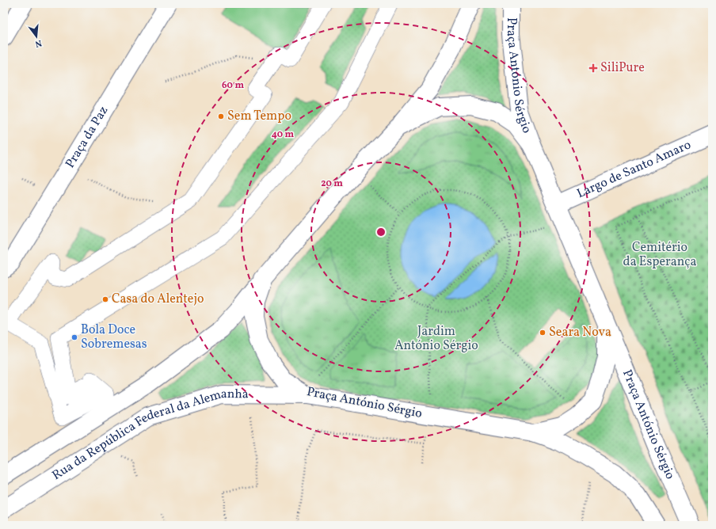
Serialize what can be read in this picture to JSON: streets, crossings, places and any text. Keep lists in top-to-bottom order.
{
  "streets": {
    "street": [
      "Praça António Sérgio",
      "Praça da Paz",
      "Largo de Santo Amaro",
      "Rua da República Federal da Alemanha"
    ]
  },
  "crossings": [
    ["Praça António Sérgio", "Largo de Santo Amaro"],
    ["Praça António Sérgio", "Rua da República Federal da Alemanha"]
  ],
  "parks": ["Cemitério da Esperança", "Jardim António Sérgio"],
  "places": {
    "health": ["SiliPure"],
    "other": [
      "Sem Tempo",
      "Casa do Alentejo",
      "Seara Nova",
      "Bola Doce Sobremesas"
    ]
  },
  "north": "bottom",
  "rings": ["60 m", "40 m", "20 m"]
}
